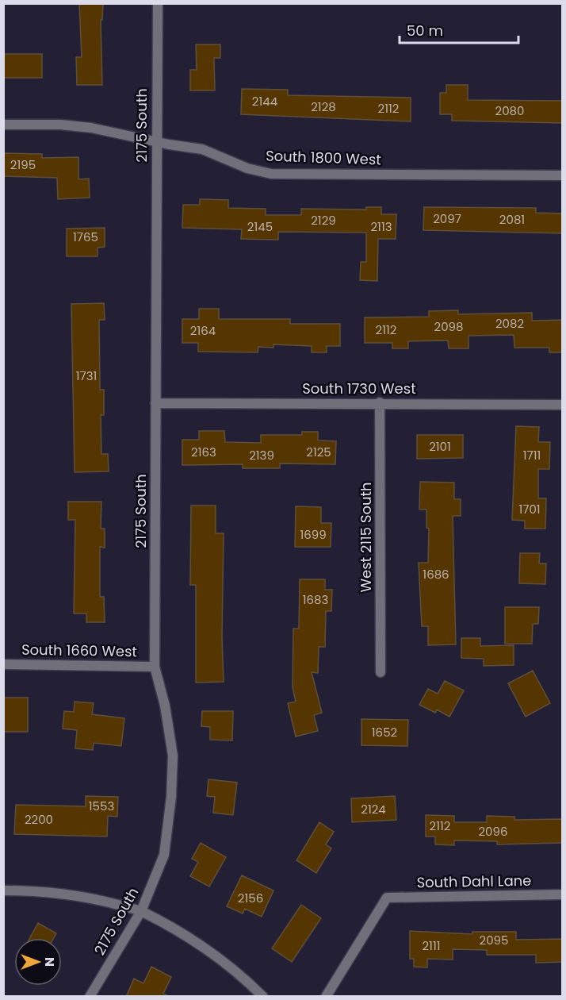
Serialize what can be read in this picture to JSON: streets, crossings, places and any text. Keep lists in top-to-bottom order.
{
  "streets": {
    "street": [
      "2175 South",
      "South 1800 West",
      "South 1730 West",
      "West 2115 South",
      "South 1660 West",
      "South Dahl Lane"
    ]
  },
  "crossings": [
    ["2175 South", "South 1800 West"],
    ["2175 South", "South 1730 West"],
    ["2175 South", "South 1660 West"],
    ["South 1730 West", "West 2115 South"]
  ],
  "house_numbers": [
    "2144",
    "2128",
    "2112",
    "2080",
    "2195",
    "2097",
    "2081",
    "2129",
    "2145",
    "2113",
    "1765",
    "2082",
    "2098",
    "2112",
    "2164",
    "1731",
    "2101",
    "2163",
    "2125",
    "2139",
    "1711",
    "1701",
    "1699",
    "1686",
    "1683",
    "1652",
    "1553",
    "2124",
    "2200",
    "2112",
    "2096",
    "2156",
    "2095",
    "2111"
  ],
  "scale_bar": "50 m",
  "north": "right"
}
